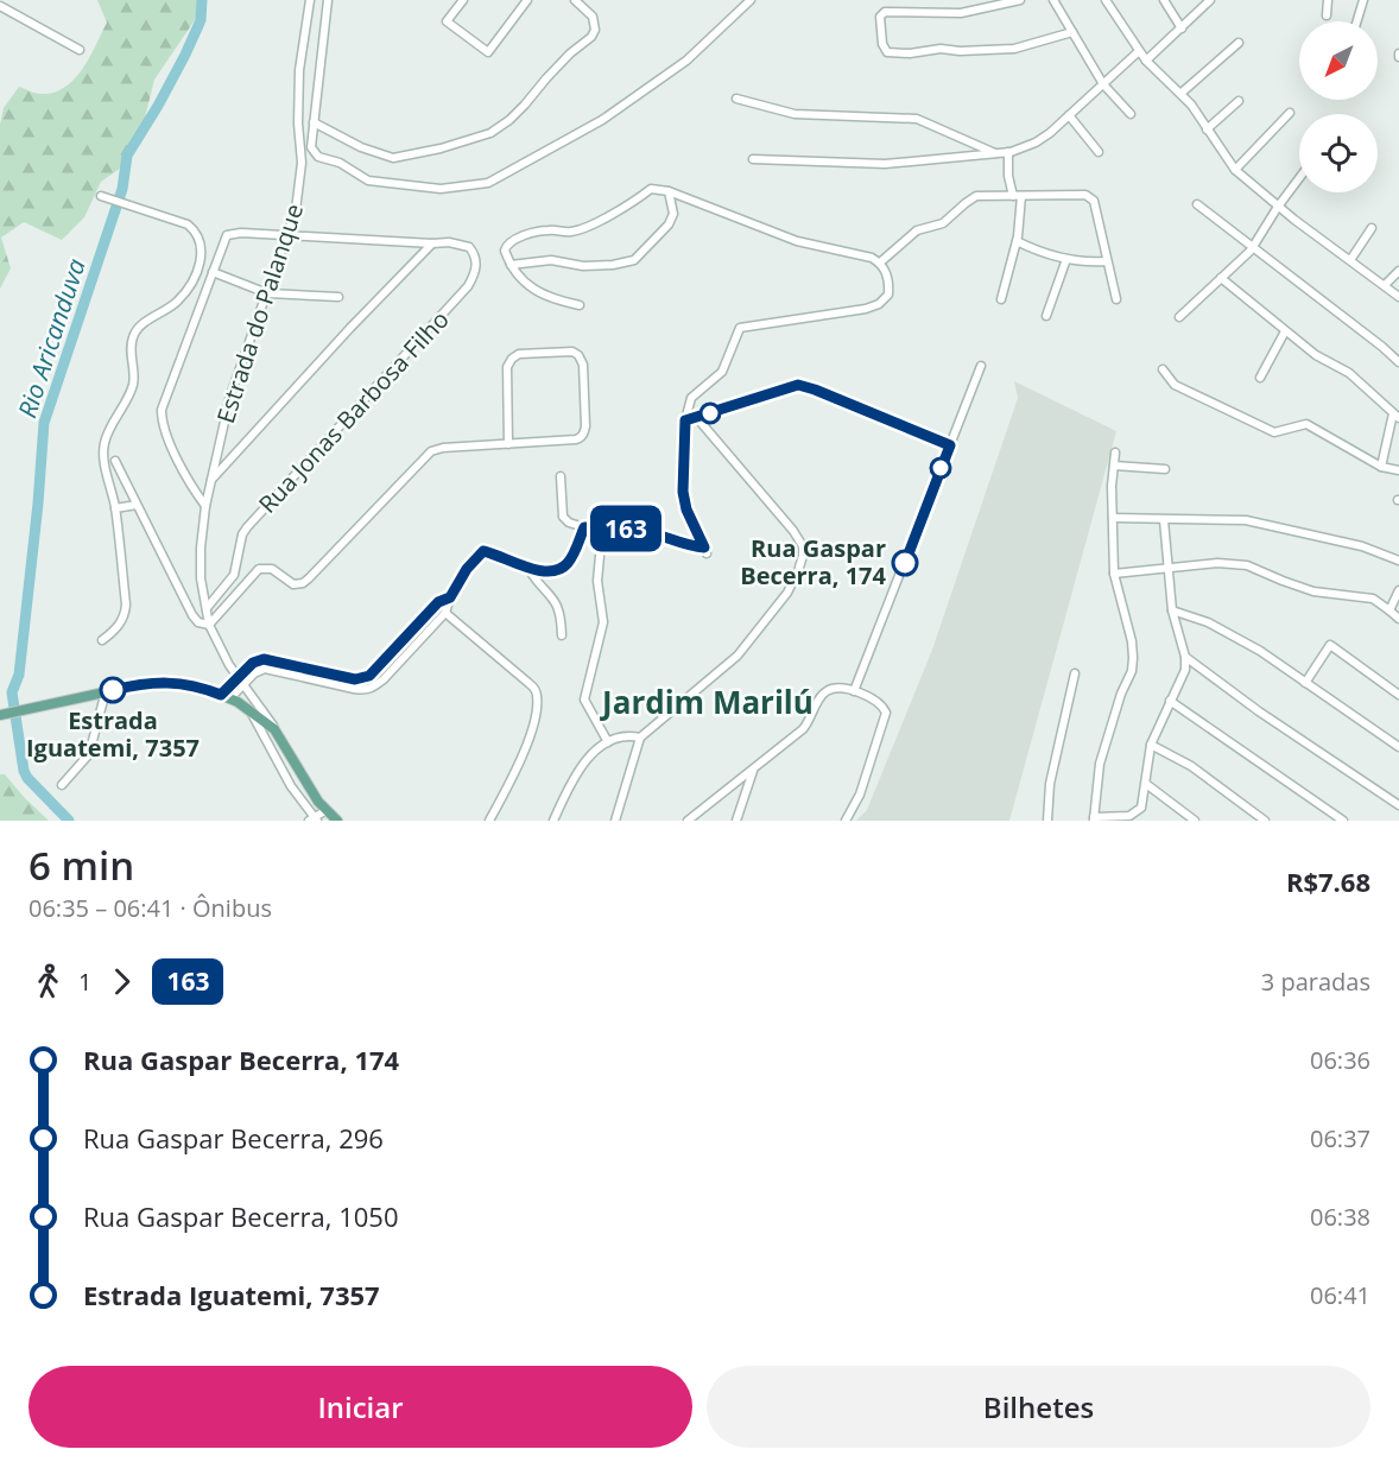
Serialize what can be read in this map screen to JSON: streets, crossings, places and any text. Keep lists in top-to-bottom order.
{
  "streets": {
    "street": ["Estrada do Palanque", "Rua Jonas Barbosa Filho"]
  },
  "crossings": [
    ["Estrada do Palanque", "Rua Jonas Barbosa Filho"]
  ],
  "districts": ["Jardim Marilú"],
  "water": ["Rio Aricanduva"],
  "places": ["Rua Gaspar Becerra, 174", "Estrada Iguatemi, 7357"],
  "lines": ["bus line 163"],
  "north": "bottom left",
  "page": {
    "on_map": "163",
    "heading": ["6 min", "06:35 – 06:41 · Ônibus", "R$7.68"],
    "legs": ["1", "163", "3 paradas"],
    "list": [
      {
        "name": "Rua Gaspar Becerra, 174",
        "value": "06:36"
      },
      {
        "name": "Rua Gaspar Becerra, 296",
        "value": "06:37"
      },
      {
        "name": "Rua Gaspar Becerra, 1050",
        "value": "06:38"
      },
      {
        "name": "Estrada Iguatemi, 7357",
        "value": "06:41"
      }
    ],
    "buttons": ["Iniciar", "Bilhetes"]
  }
}
